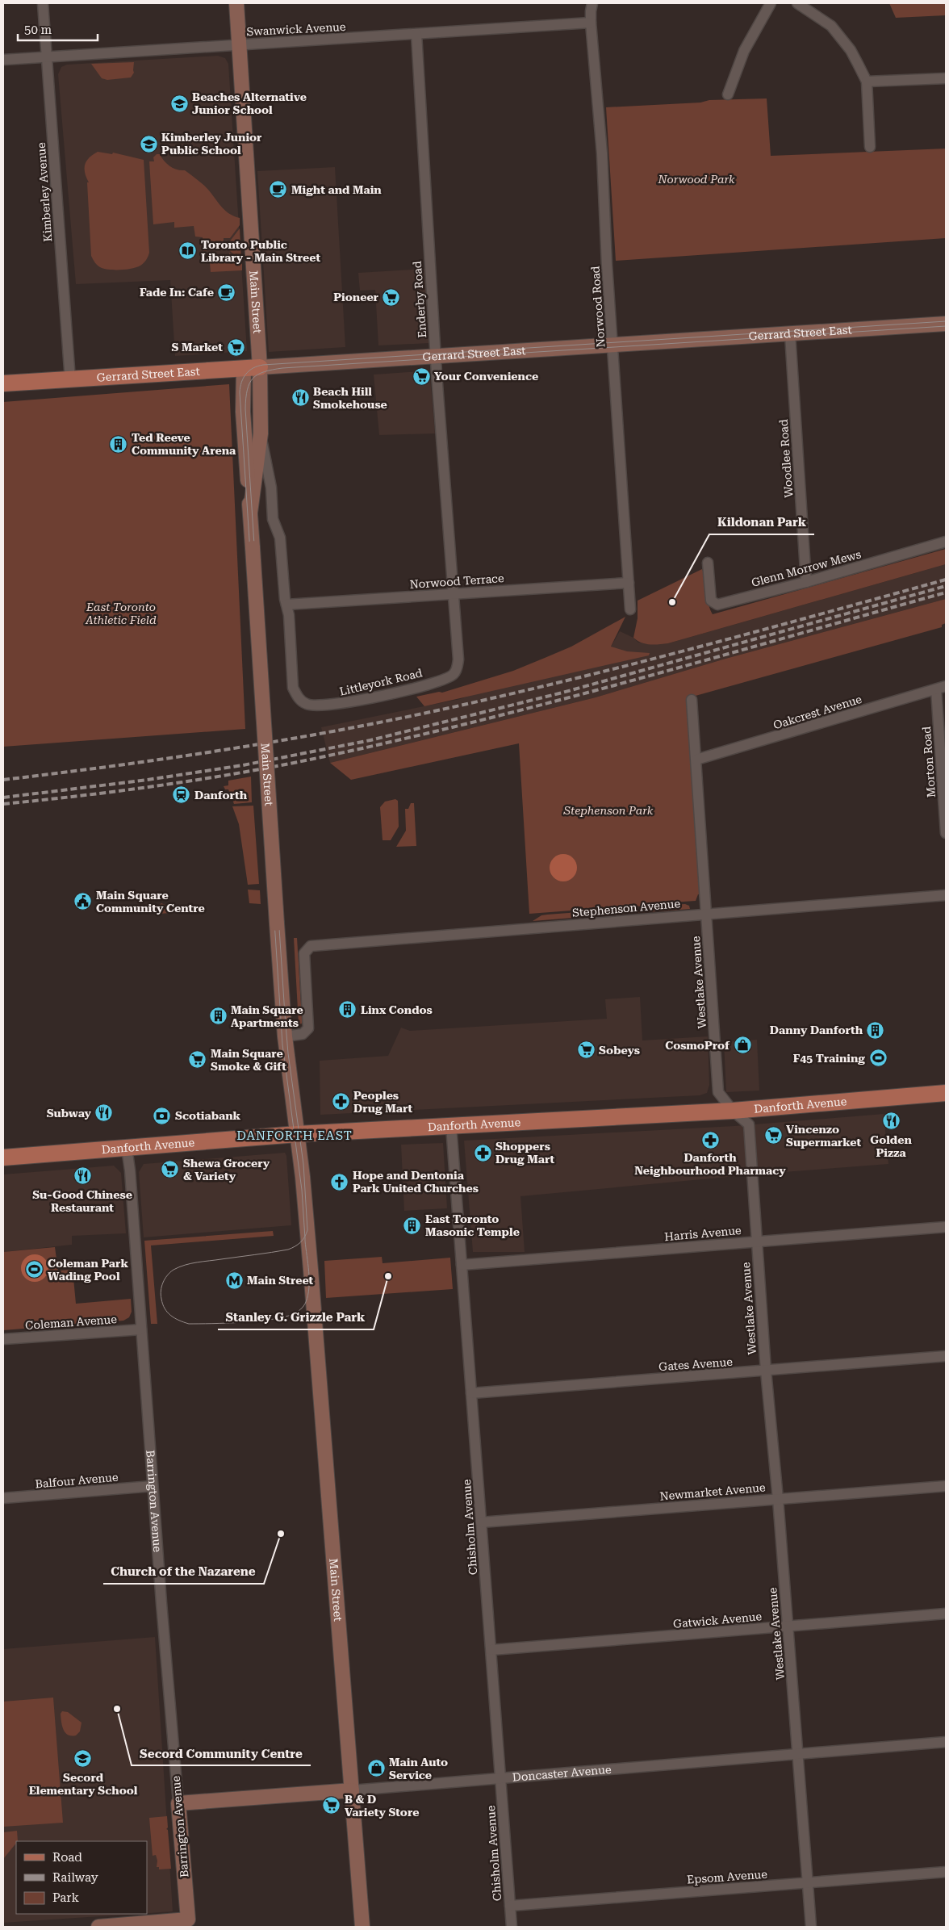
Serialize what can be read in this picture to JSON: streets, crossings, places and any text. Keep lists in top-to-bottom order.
{
  "streets": {
    "main road": ["Gerrard Street East", "Danforth Avenue"],
    "street": [
      "Swanwick Avenue",
      "Kimberley Avenue",
      "Enderby Road",
      "Main Street",
      "Norwood Road",
      "Woodlee Road",
      "Glenn Morrow Mews",
      "Norwood Terrace",
      "Littleyork Road",
      "Oakcrest Avenue",
      "Morton Road",
      "Stephenson Avenue",
      "Westlake Avenue",
      "Harris Avenue",
      "Coleman Avenue",
      "Gates Avenue",
      "Balfour Avenue",
      "Newmarket Avenue",
      "Barrington Avenue",
      "Chisholm Avenue",
      "Gatwick Avenue",
      "Doncaster Avenue",
      "Epsom Avenue"
    ]
  },
  "crossings": [
    ["Swanwick Avenue", "Kimberley Avenue"],
    ["Swanwick Avenue", "Enderby Road"],
    ["Swanwick Avenue", "Main Street"],
    ["Swanwick Avenue", "Norwood Road"],
    ["Kimberley Avenue", "Gerrard Street East"],
    ["Enderby Road", "Gerrard Street East"],
    ["Enderby Road", "Norwood Terrace"],
    ["Enderby Road", "Littleyork Road"],
    ["Main Street", "Gerrard Street East"],
    ["Main Street", "Norwood Terrace"],
    ["Main Street", "Littleyork Road"],
    ["Main Street", "Stephenson Avenue"],
    ["Main Street", "Danforth Avenue"],
    ["Main Street", "Doncaster Avenue"],
    ["Norwood Road", "Gerrard Street East"],
    ["Norwood Road", "Norwood Terrace"],
    ["Gerrard Street East", "Woodlee Road"],
    ["Woodlee Road", "Glenn Morrow Mews"],
    ["Oakcrest Avenue", "Morton Road"],
    ["Oakcrest Avenue", "Westlake Avenue"],
    ["Stephenson Avenue", "Westlake Avenue"],
    ["Westlake Avenue", "Danforth Avenue"],
    ["Westlake Avenue", "Harris Avenue"],
    ["Westlake Avenue", "Gates Avenue"],
    ["Westlake Avenue", "Newmarket Avenue"],
    ["Westlake Avenue", "Gatwick Avenue"],
    ["Westlake Avenue", "Doncaster Avenue"],
    ["Westlake Avenue", "Epsom Avenue"],
    ["Danforth Avenue", "Barrington Avenue"],
    ["Danforth Avenue", "Chisholm Avenue"],
    ["Harris Avenue", "Chisholm Avenue"],
    ["Coleman Avenue", "Barrington Avenue"],
    ["Gates Avenue", "Chisholm Avenue"],
    ["Balfour Avenue", "Barrington Avenue"],
    ["Newmarket Avenue", "Chisholm Avenue"],
    ["Barrington Avenue", "Doncaster Avenue"],
    ["Chisholm Avenue", "Gatwick Avenue"],
    ["Chisholm Avenue", "Doncaster Avenue"],
    ["Chisholm Avenue", "Epsom Avenue"]
  ],
  "districts": ["DANFORTH EAST"],
  "parks": ["Norwood Park", "East Toronto Athletic Field", "Stephenson Park"],
  "places": {
    "school or university": ["Beaches Alternative Junior School", "Kimberley Junior Public School", "Secord Elementary School"],
    "cafe": ["Might and Main", "Fade In: Cafe"],
    "library": ["Toronto Public Library - Main Street"],
    "supermarket": [
      "Pioneer",
      "S Market",
      "Your Convenience",
      "Sobeys",
      "Main Square Smoke & Gift",
      "Vincenzo Supermarket",
      "Shewa Grocery & Variety",
      "B & D Variety Store"
    ],
    "restaurant": [
      "Beach Hill Smokehouse",
      "Subway",
      "Golden Pizza",
      "Su-Good Chinese Restaurant"
    ],
    "building": [
      "Ted Reeve Community Arena",
      "Linx Condos",
      "Main Square Apartments",
      "Danny Danforth",
      "East Toronto Masonic Temple"
    ],
    "other": [
      "Kildonan Park",
      "Stanley G. Grizzle Park",
      "Church of the Nazarene",
      "Secord Community Centre"
    ],
    "station": ["Danforth"],
    "public building": ["Main Square Community Centre"],
    "shop": ["CosmoProf", "Main Auto Service"],
    "sports": ["F45 Training", "Coleman Park Wading Pool"],
    "pharmacy": ["Peoples Drug Mart", "Danforth Neighbourhood Pharmacy", "Shoppers Drug Mart"],
    "bank": ["Scotiabank"],
    "church": ["Hope and Dentonia Park United Churches"],
    "metro station": ["Main Street"]
  },
  "legend": ["Road", "Railway", "Park"],
  "scale_bar": "50 m"
}
